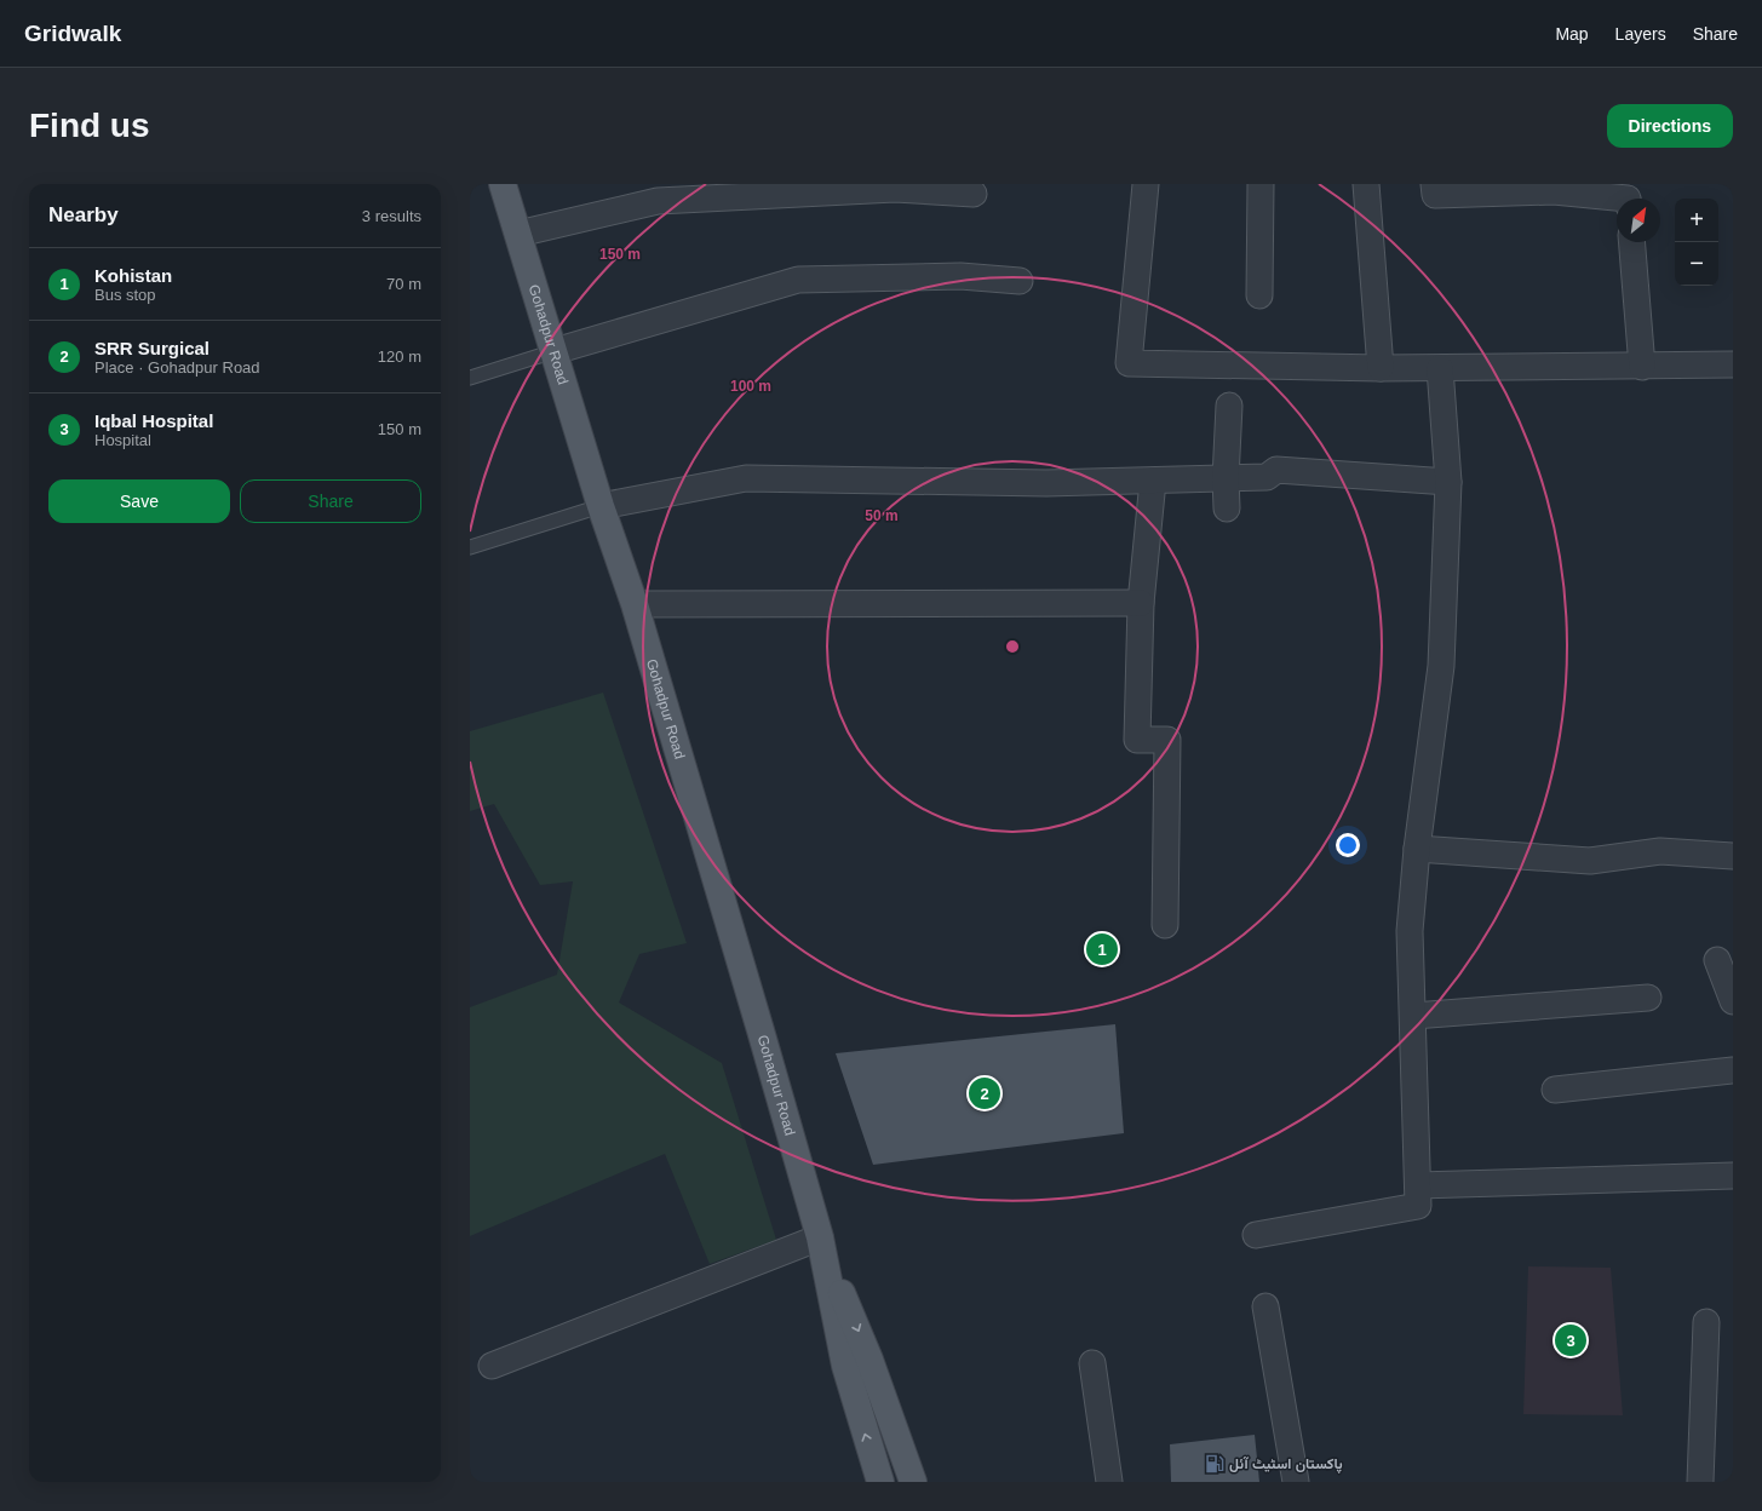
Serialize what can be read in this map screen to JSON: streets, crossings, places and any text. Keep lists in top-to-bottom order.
{
  "streets": {
    "main road": ["Gohadpur Road"]
  },
  "places": {
    "fuel station": ["پاکستان اسٹیٹ آئل"]
  },
  "north": "top right",
  "page": {
    "header": "Gridwalk",
    "nav": ["Map", "Layers", "Share"],
    "buttons": [
      "Directions",
      ["Save", "Share"]
    ],
    "title": "Find us",
    "heading": ["Nearby", "3 results"],
    "map_buttons": ["+", "−"],
    "list": [
      {
        "mark": "1",
        "name": "Kohistan",
        "note": "Bus stop",
        "value": "70 m"
      },
      {
        "mark": "2",
        "name": "SRR Surgical",
        "note": "Place · Gohadpur Road",
        "value": "120 m"
      },
      {
        "mark": "3",
        "name": "Iqbal Hospital",
        "note": "Hospital",
        "value": "150 m"
      }
    ],
    "pins": ["1", "2", "3"]
  },
  "rings": ["150 m", "100 m", "50 m"]
}
